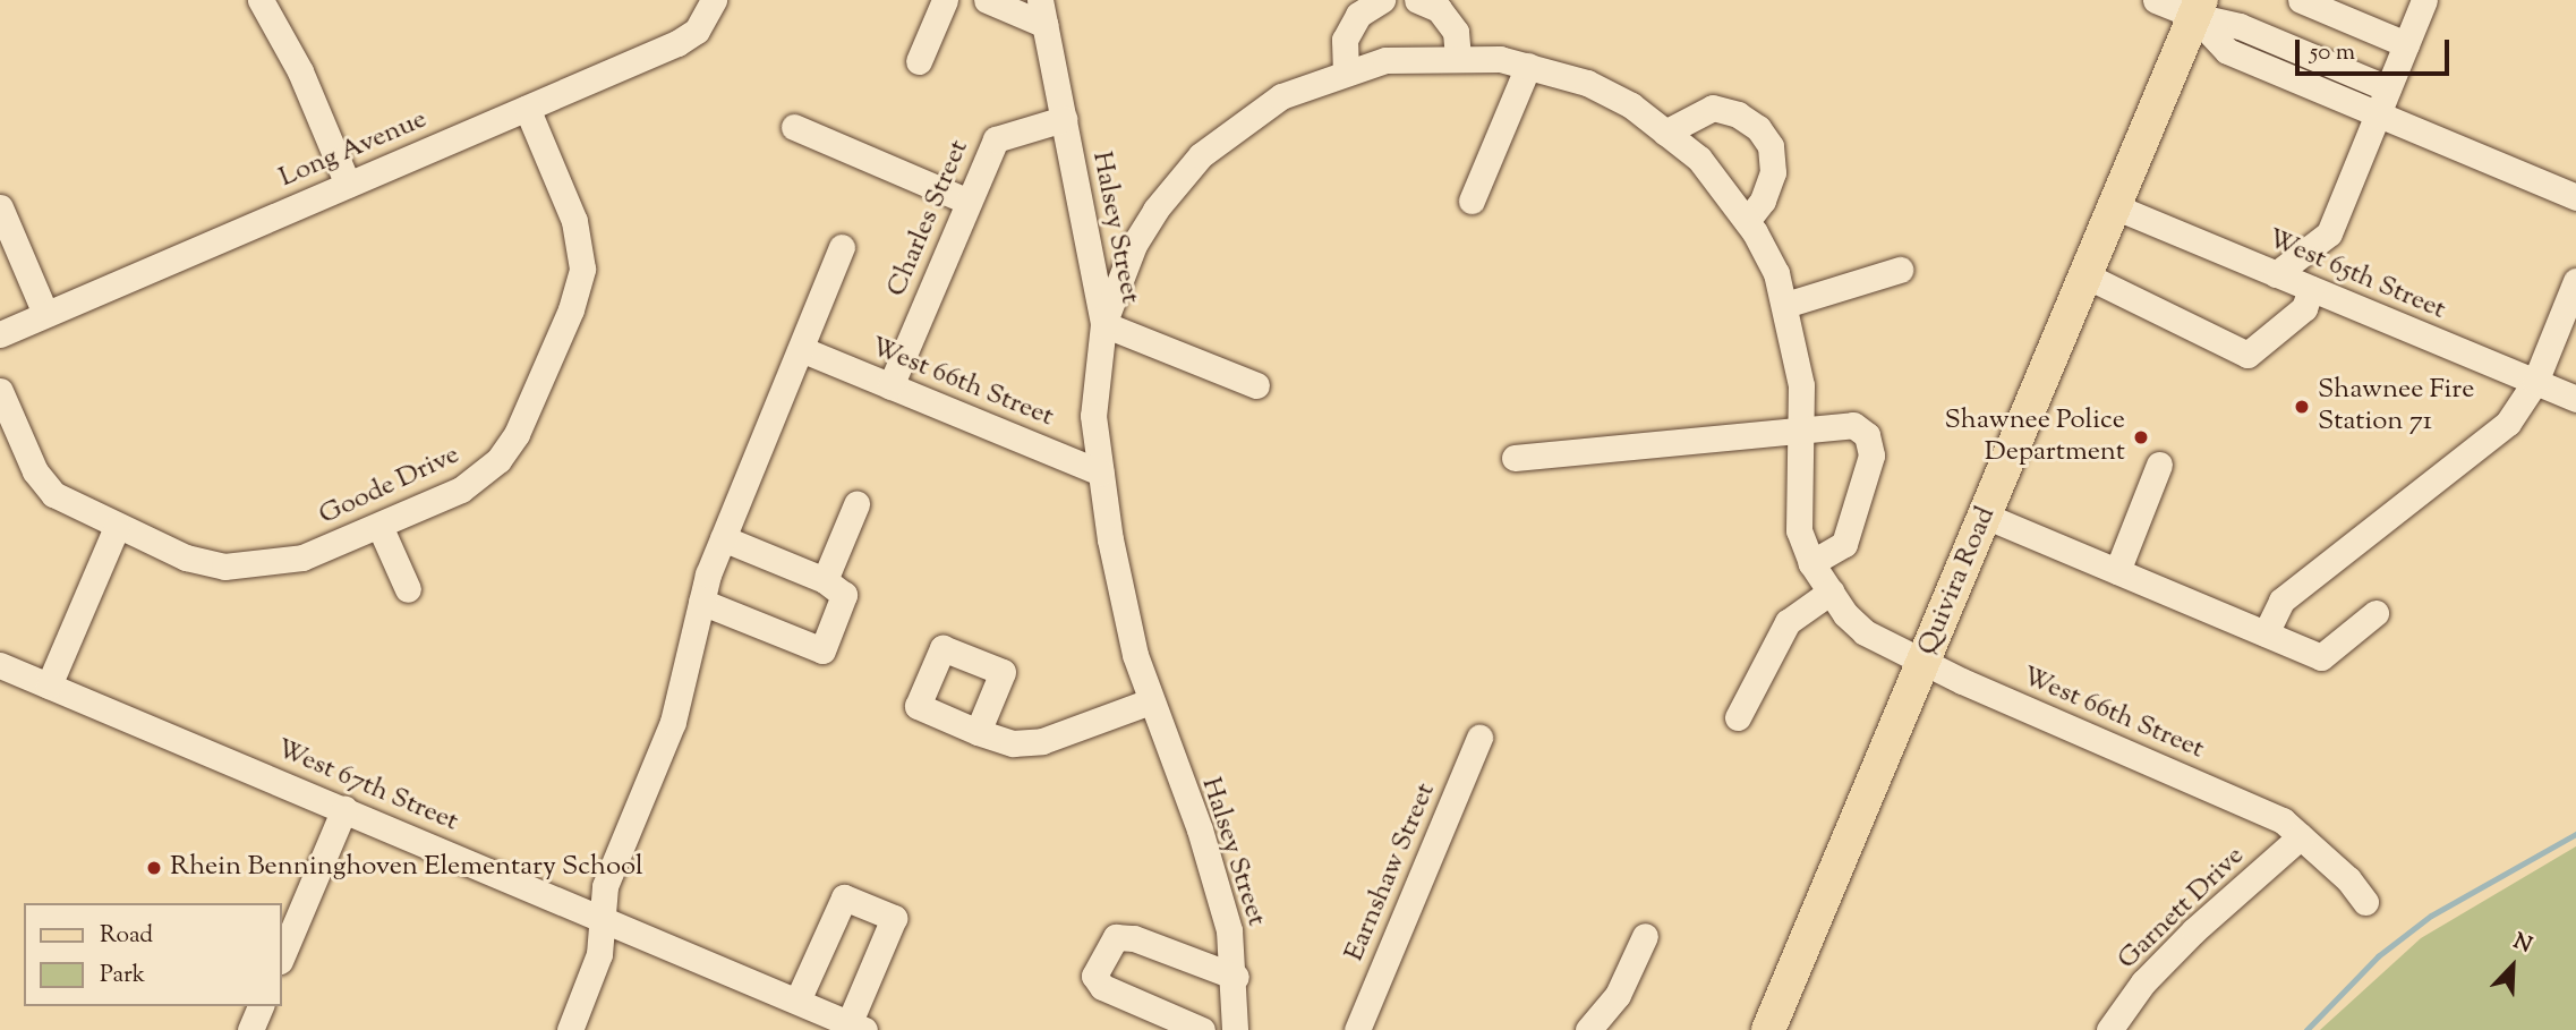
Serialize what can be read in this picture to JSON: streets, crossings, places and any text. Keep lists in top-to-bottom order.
{
  "streets": {
    "main road": ["Quivira Road"],
    "street": [
      "Long Avenue",
      "Charles Street",
      "Halsey Street",
      "West 65th Street",
      "West 66th Street",
      "Goode Drive",
      "West 67th Street",
      "Earnshaw Street",
      "Garnett Drive"
    ]
  },
  "crossings": [
    ["Long Avenue", "Goode Drive"],
    ["Charles Street", "Halsey Street"],
    ["Charles Street", "West 66th Street"],
    ["Halsey Street", "West 66th Street"],
    ["West 65th Street", "Quivira Road"],
    ["West 66th Street", "Quivira Road"],
    ["West 66th Street", "Garnett Drive"]
  ],
  "places": ["Shawnee Fire Station 71", "Shawnee Police Department", "Rhein Benninghoven Elementary School"],
  "legend": ["Road", "Park"],
  "scale_bar": "50 m",
  "north": "top right"
}
